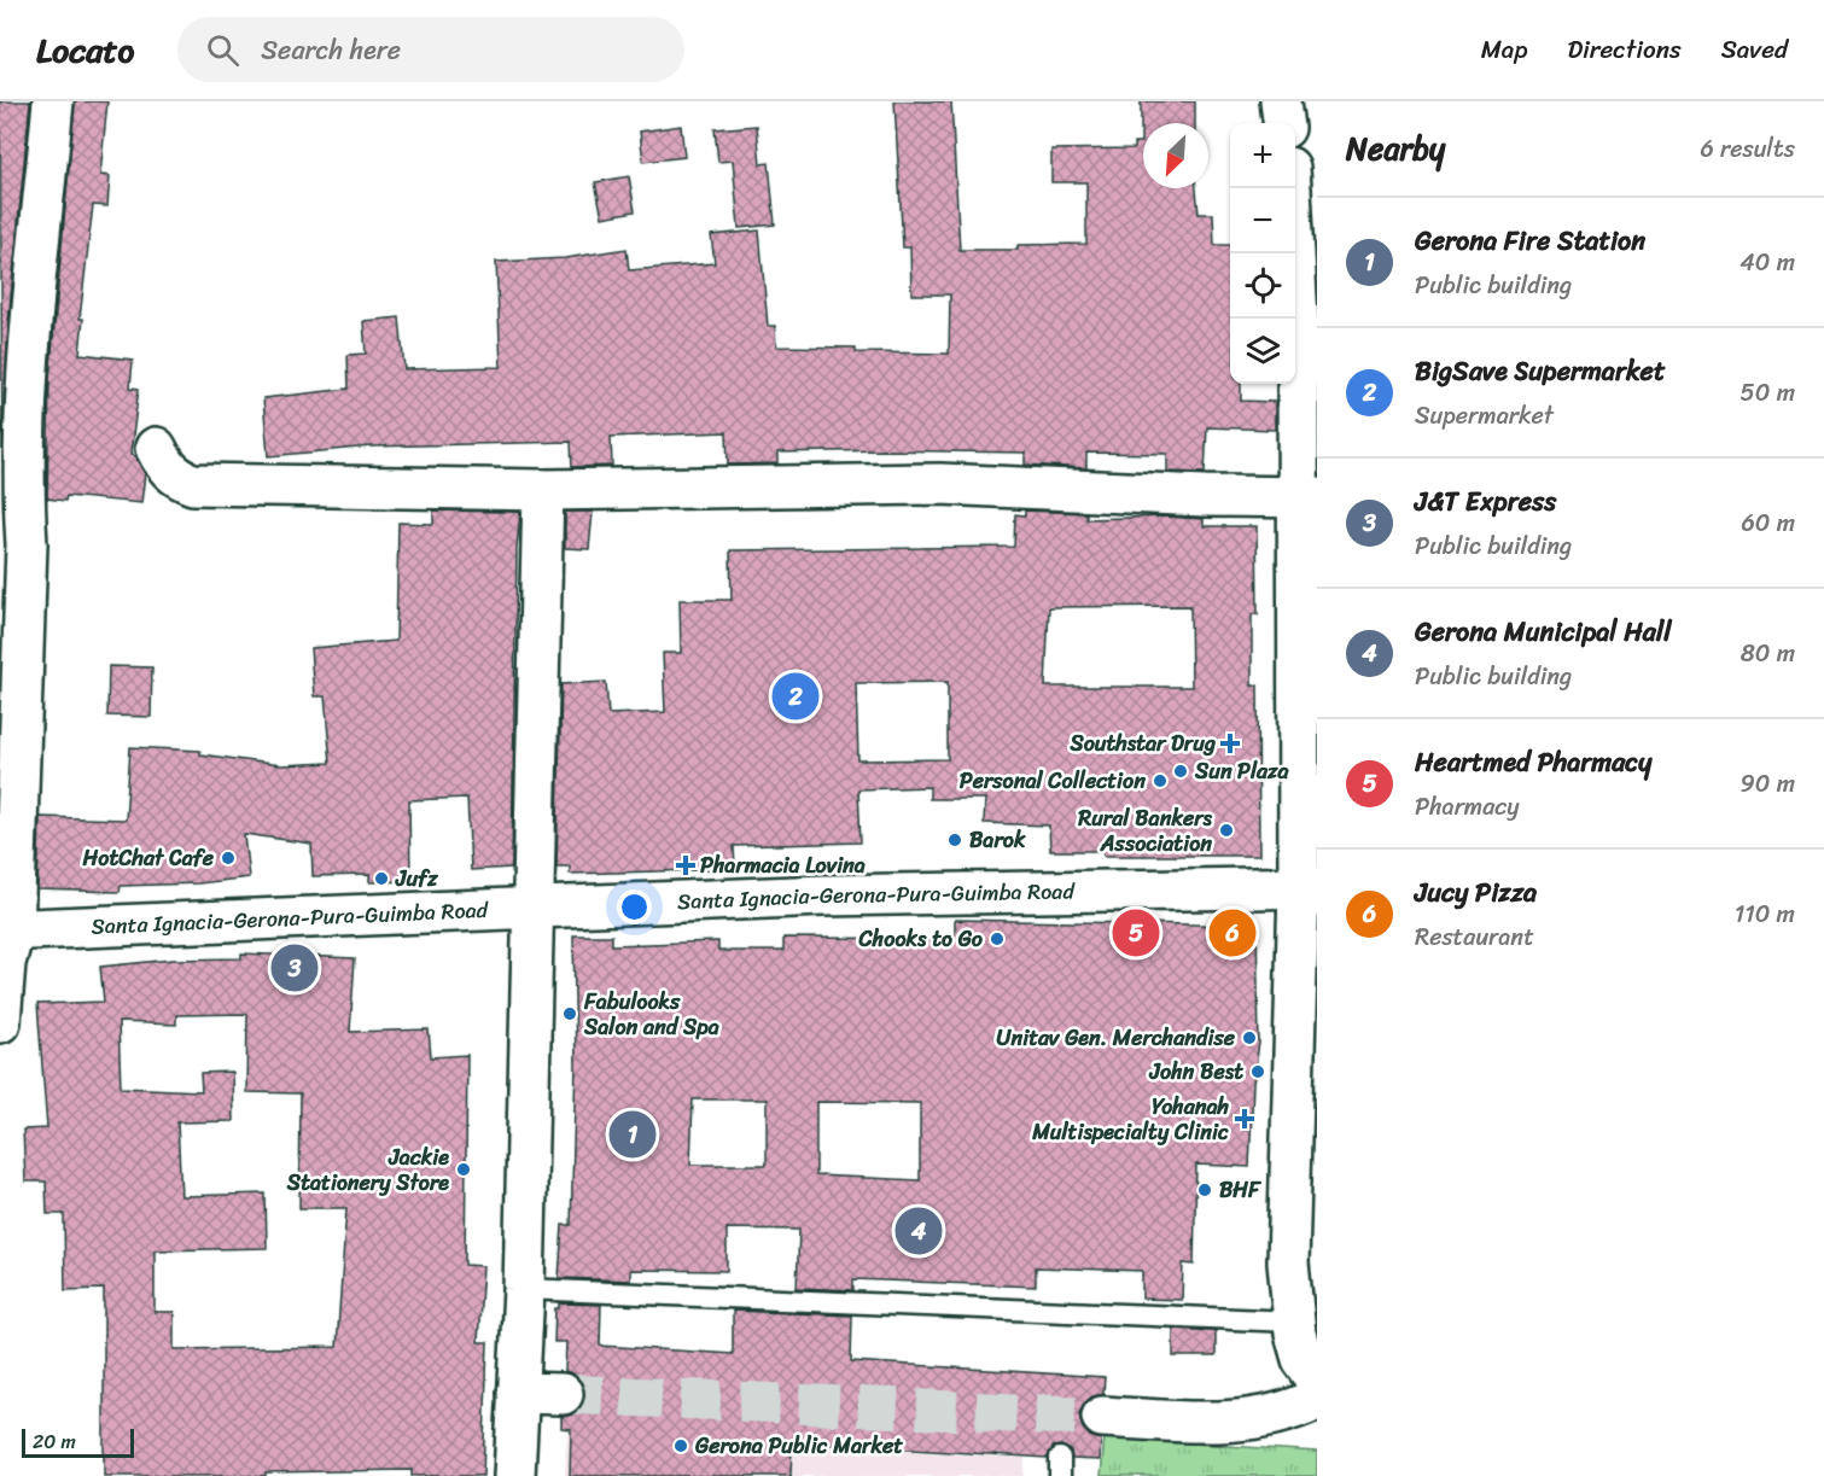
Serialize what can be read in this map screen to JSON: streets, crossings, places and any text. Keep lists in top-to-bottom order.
{
  "streets": {
    "street": ["Santa Ignacia-Gerona-Pura-Guimba Road"]
  },
  "places": {
    "health": ["Southstar Drug", "Pharmacia Lovina", "Yohanah Multispecialty Clinic"],
    "other": [
      "Sun Plaza",
      "Personal Collection",
      "Rural Bankers Association",
      "Barok",
      "HotChat Cafe",
      "Jufz",
      "Chooks to Go",
      "Fabulooks Salon and Spa",
      "Unitav Gen. Merchandise",
      "John Best",
      "Jackie Stationery Store",
      "BHF",
      "Gerona Public Market"
    ]
  },
  "scale_bar": "20 m",
  "north": "bottom left",
  "page": {
    "header": "Locato",
    "search": "Search here",
    "nav": ["Map", "Directions", "Saved"],
    "heading": ["Nearby", "6 results"],
    "map_buttons": ["+", "−"],
    "list": [
      {
        "mark": "1",
        "name": "Gerona Fire Station",
        "note": "Public building",
        "value": "40 m"
      },
      {
        "mark": "2",
        "name": "BigSave Supermarket",
        "note": "Supermarket",
        "value": "50 m"
      },
      {
        "mark": "3",
        "name": "J&T Express",
        "note": "Public building",
        "value": "60 m"
      },
      {
        "mark": "4",
        "name": "Gerona Municipal Hall",
        "note": "Public building",
        "value": "80 m"
      },
      {
        "mark": "5",
        "name": "Heartmed Pharmacy",
        "note": "Pharmacy",
        "value": "90 m"
      },
      {
        "mark": "6",
        "name": "Jucy Pizza",
        "note": "Restaurant",
        "value": "110 m"
      }
    ],
    "pins": [
      "2",
      "5",
      "6",
      "3",
      "1",
      "4"
    ],
    "scale": "20 m"
  }
}
